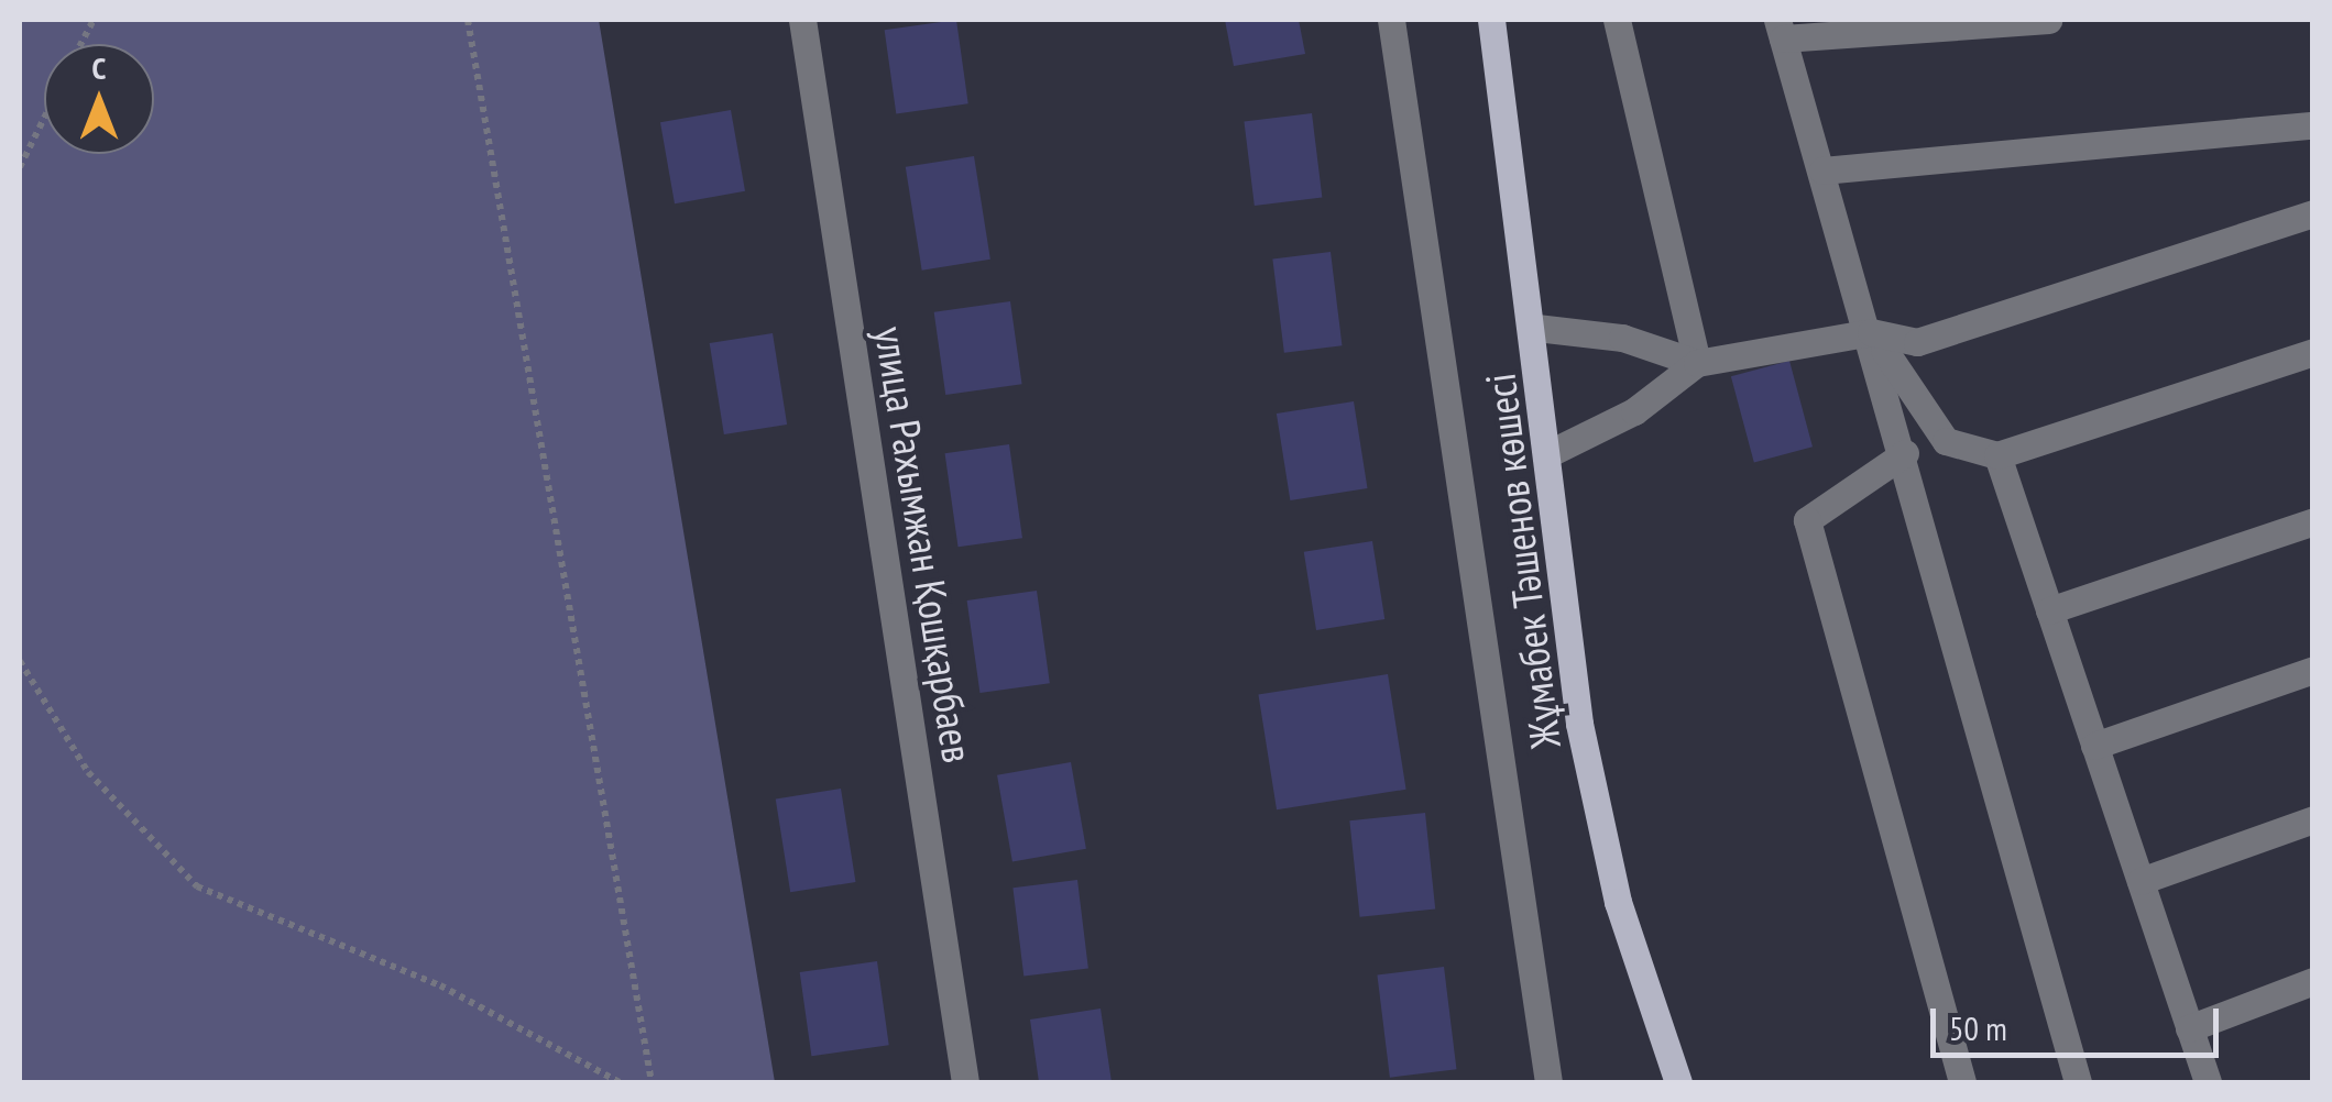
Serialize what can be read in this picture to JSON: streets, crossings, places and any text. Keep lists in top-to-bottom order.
{
  "streets": {
    "main road": ["Жұмабек Тәшенов көшесі"],
    "street": ["улица Рахымжан Қошқарбаев"]
  },
  "scale_bar": "50 m",
  "north": "top"
}
